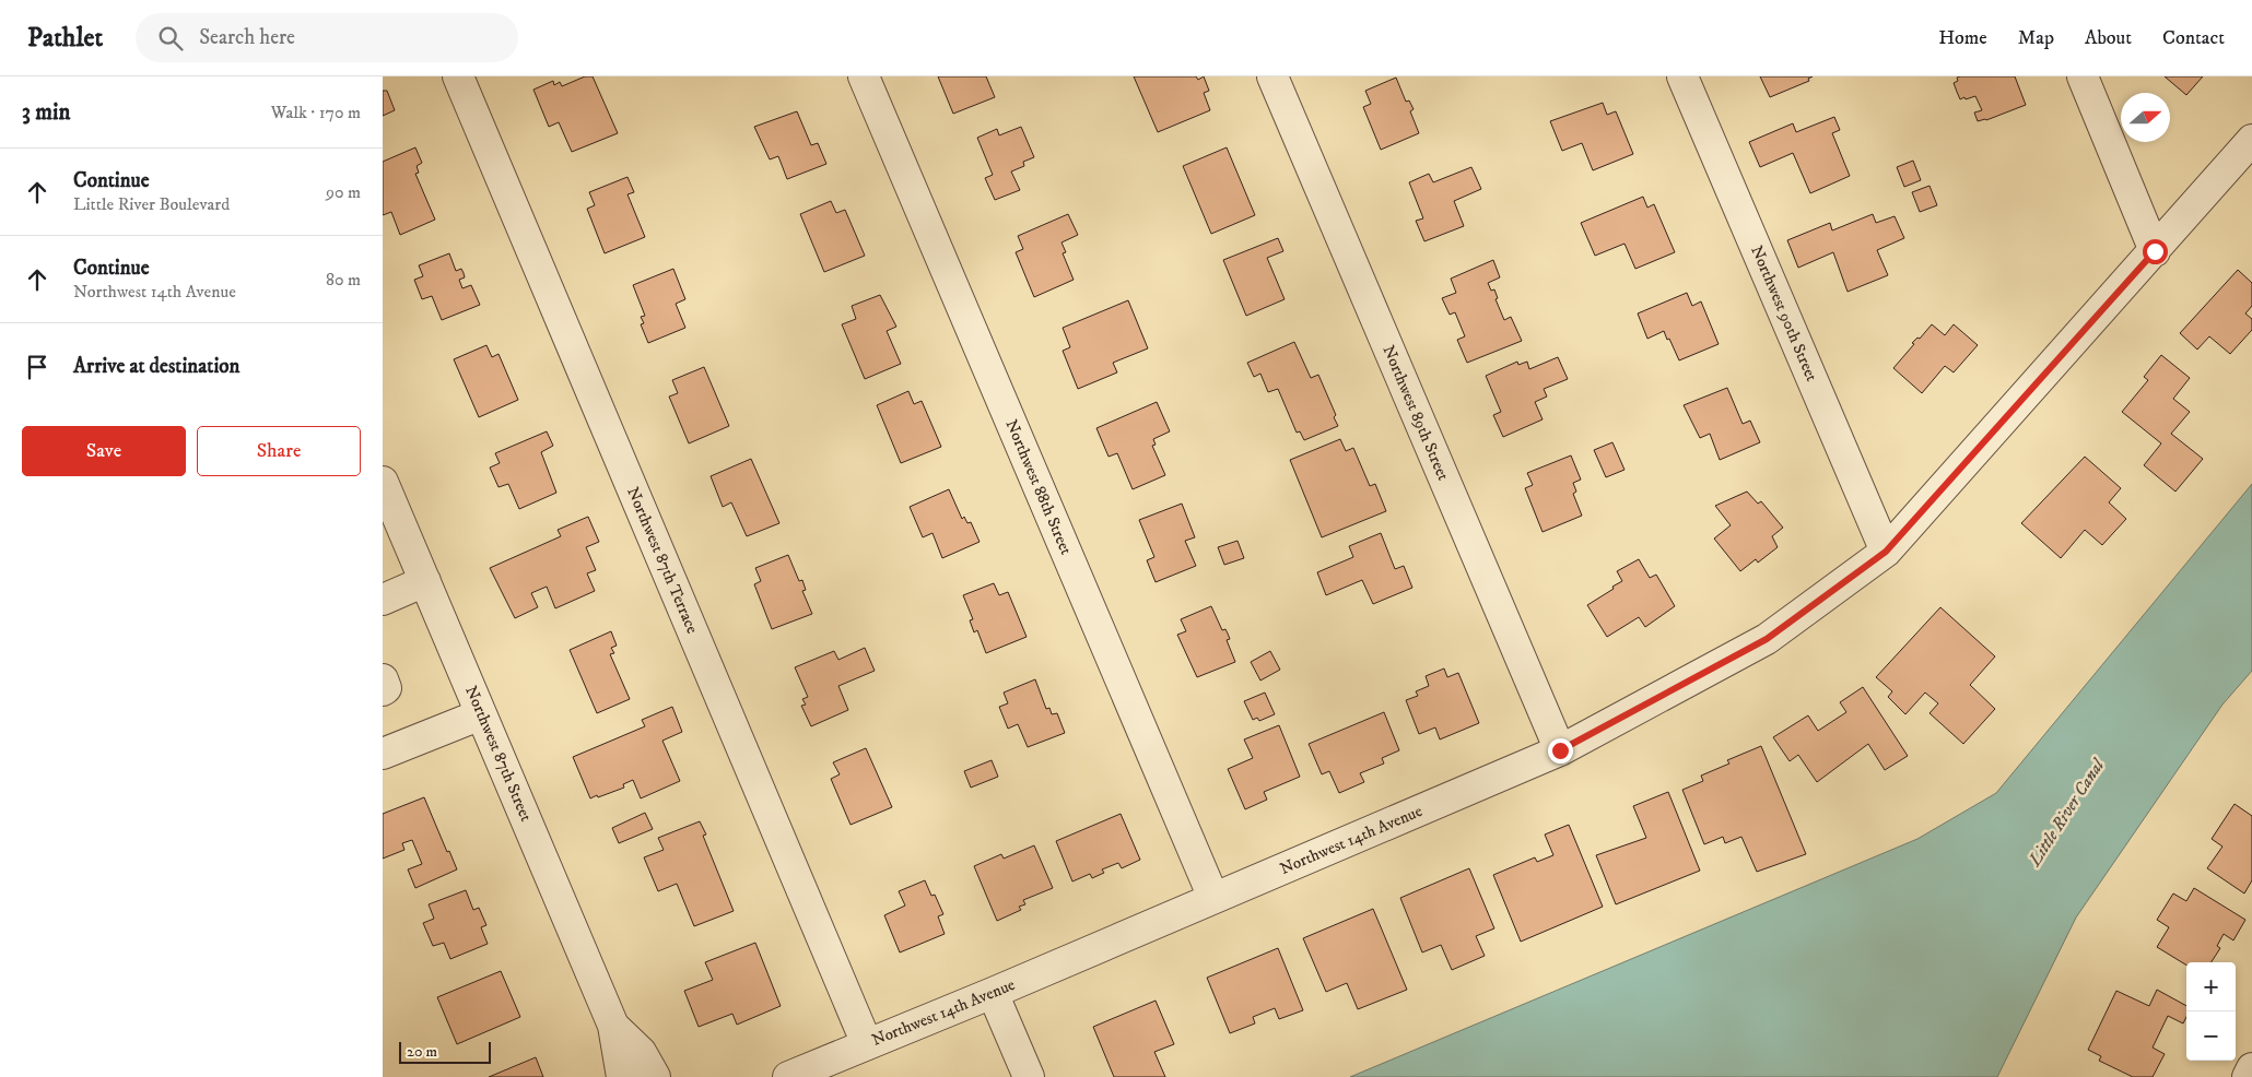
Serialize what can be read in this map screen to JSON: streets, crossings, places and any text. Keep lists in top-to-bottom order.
{
  "streets": {
    "street": [
      "Northwest 90th Street",
      "Northwest 89th Street",
      "Northwest 88th Street",
      "Northwest 87th Terrace",
      "Northwest 87th Street",
      "Northwest 14th Avenue"
    ]
  },
  "crossings": [
    ["Northwest 90th Street", "Northwest 14th Avenue"],
    ["Northwest 89th Street", "Northwest 14th Avenue"],
    ["Northwest 88th Street", "Northwest 14th Avenue"],
    ["Northwest 87th Terrace", "Northwest 14th Avenue"]
  ],
  "water": ["Little River Canal"],
  "scale_bar": "20 m",
  "north": "right",
  "page": {
    "header": "Pathlet",
    "search": "Search here",
    "nav": [
      "Home",
      "Map",
      "About",
      "Contact"
    ],
    "heading": ["3 min", "Walk · 170 m"],
    "list": [
      ["Continue", "Little River Boulevard", "90 m"],
      ["Continue", "Northwest 14th Avenue", "80 m"],
      "Arrive at destination"
    ],
    "buttons": ["Save", "Share"],
    "map_buttons": ["+", "−"],
    "scale": "20 m"
  }
}
